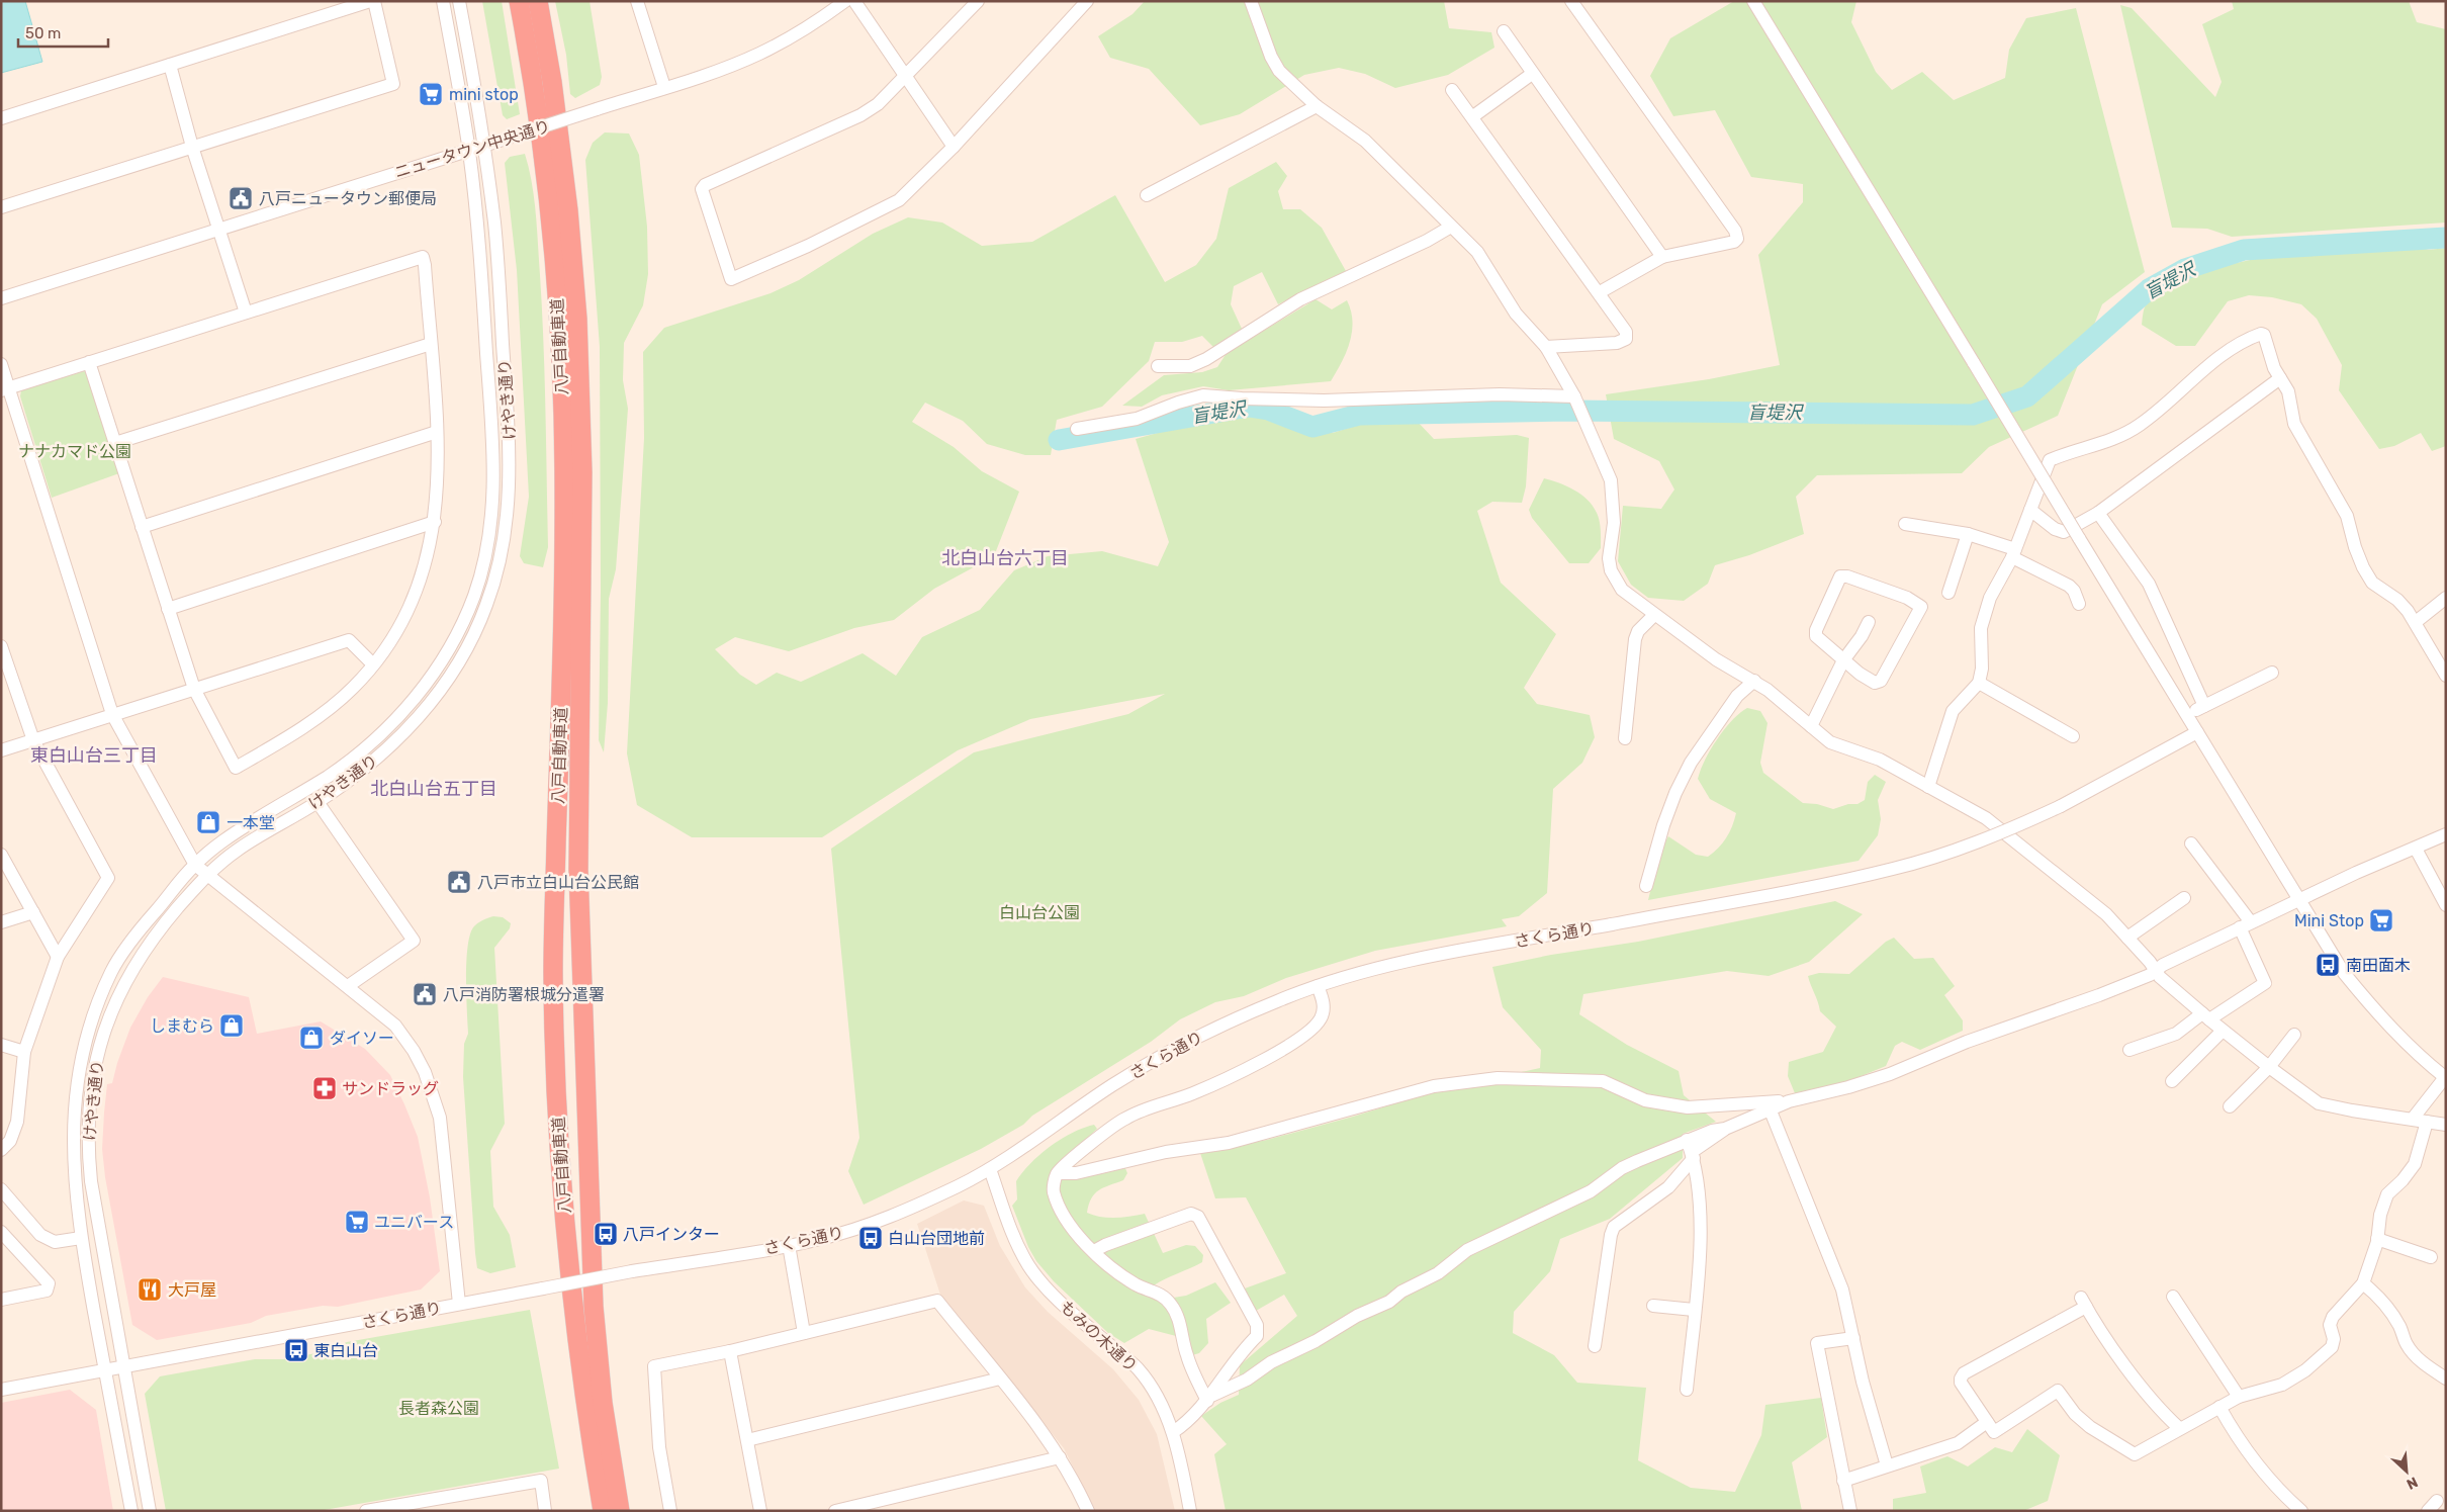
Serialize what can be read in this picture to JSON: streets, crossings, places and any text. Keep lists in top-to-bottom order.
{
  "streets": {
    "highway": ["八戸自動車道"],
    "street": [
      "ニュータウン中央通り",
      "けやき通り",
      "さくら通り",
      "もみの木通り"
    ]
  },
  "crossings": [
    ["ニュータウン中央通り", "けやき通り"],
    ["けやき通り", "さくら通り"],
    ["さくら通り", "もみの木通り"]
  ],
  "districts": ["北白山台六丁目", "東白山台三丁目", "北白山台五丁目"],
  "water": ["盲堤沢"],
  "parks": ["ナナカマド公園", "白山台公園", "長者森公園"],
  "places": {
    "supermarket": ["mini stop", "Mini Stop", "ユニバース"],
    "public building": ["八戸ニュータウン郵便局", "八戸市立白山台公民館", "八戸消防署根城分遣署"],
    "shop": ["一本堂", "しまむら", "ダイソー"],
    "bus stop": [
      "南田面木",
      "八戸インター",
      "白山台団地前",
      "東白山台"
    ],
    "pharmacy": ["サンドラッグ"],
    "restaurant": ["大戸屋"]
  },
  "scale_bar": "50 m",
  "north": "bottom right"
}
